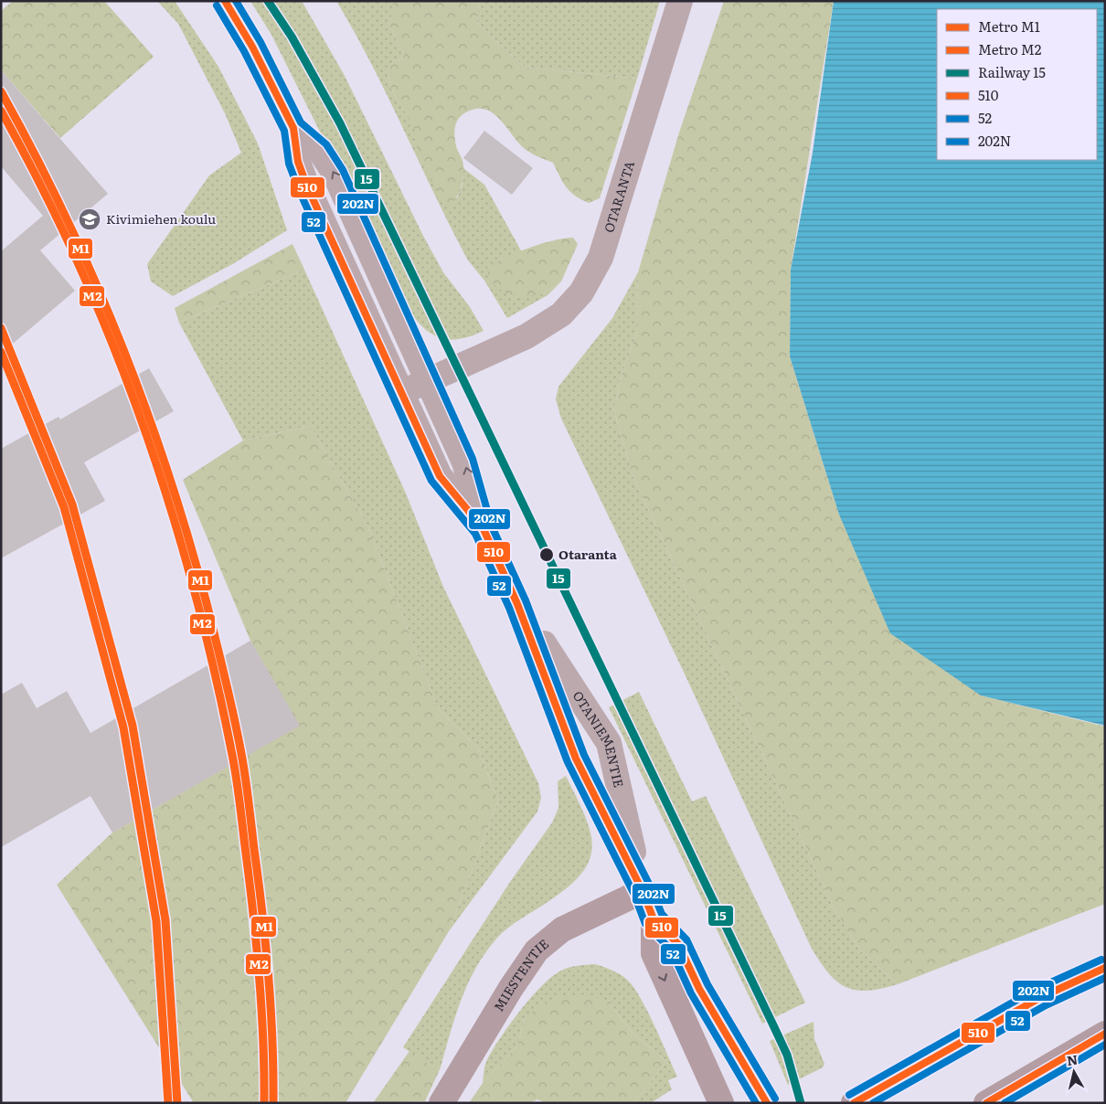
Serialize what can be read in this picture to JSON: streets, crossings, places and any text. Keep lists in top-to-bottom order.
{
  "streets": {
    "main road": ["OTANIEMENTIE", "MIESTENTIE"],
    "street": ["OTARANTA"]
  },
  "crossings": [
    ["OTARANTA", "OTANIEMENTIE"],
    ["OTANIEMENTIE", "MIESTENTIE"]
  ],
  "places": {
    "school or university": ["Kivimiehen koulu"],
    "other": ["Otaranta"]
  },
  "lines": [
    "rail line 15",
    "transit line 510",
    "transit line 202N",
    "transit line 52",
    "metro line M1",
    "metro line M2"
  ],
  "legend": [
    "Metro M1",
    "Metro M2",
    "Railway 15",
    "510",
    "52",
    "202N"
  ],
  "north": "top"
}
